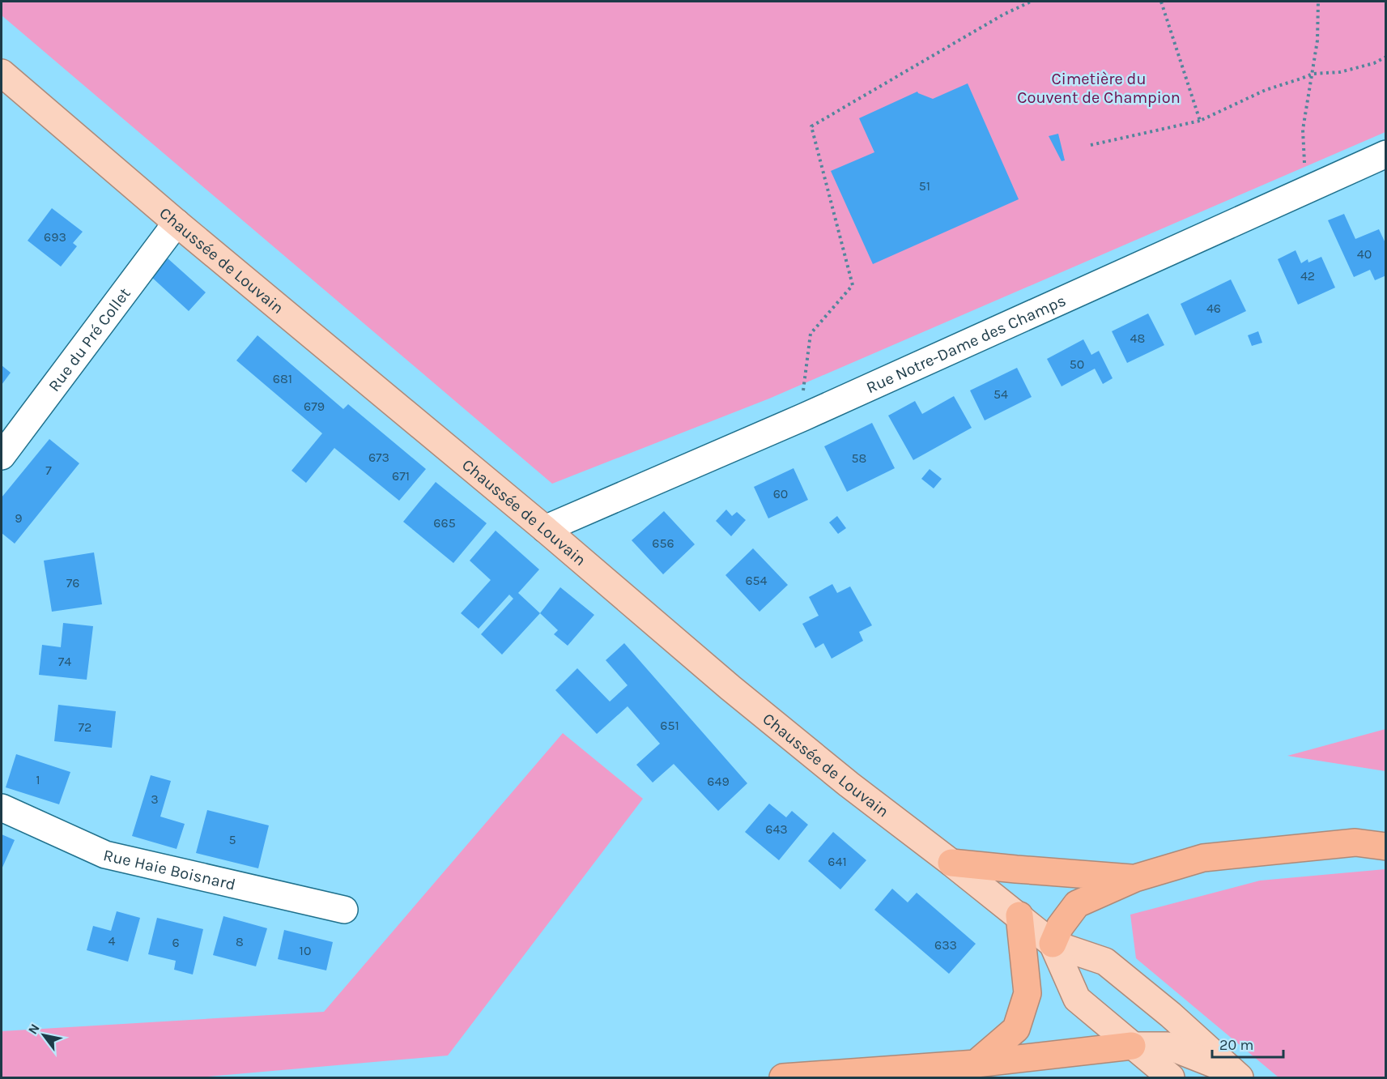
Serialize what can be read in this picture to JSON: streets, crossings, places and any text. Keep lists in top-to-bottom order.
{
  "streets": {
    "main road": ["Chaussée de Louvain"],
    "street": ["Rue du Pré Collet", "Rue Notre-Dame des Champs", "Rue Haie Boisnard"]
  },
  "crossings": [
    ["Chaussée de Louvain", "Rue du Pré Collet"],
    ["Chaussée de Louvain", "Rue Notre-Dame des Champs"]
  ],
  "parks": ["Cimetière du Couvent de Champion"],
  "house_numbers": [
    "51",
    "693",
    "40",
    "42",
    "46",
    "48",
    "50",
    "681",
    "54",
    "679",
    "673",
    "58",
    "7",
    "671",
    "60",
    "9",
    "665",
    "656",
    "654",
    "76",
    "74",
    "651",
    "72",
    "1",
    "649",
    "3",
    "643",
    "5",
    "641",
    "4",
    "8",
    "6",
    "633",
    "10"
  ],
  "scale_bar": "20 m",
  "north": "top left"
}
